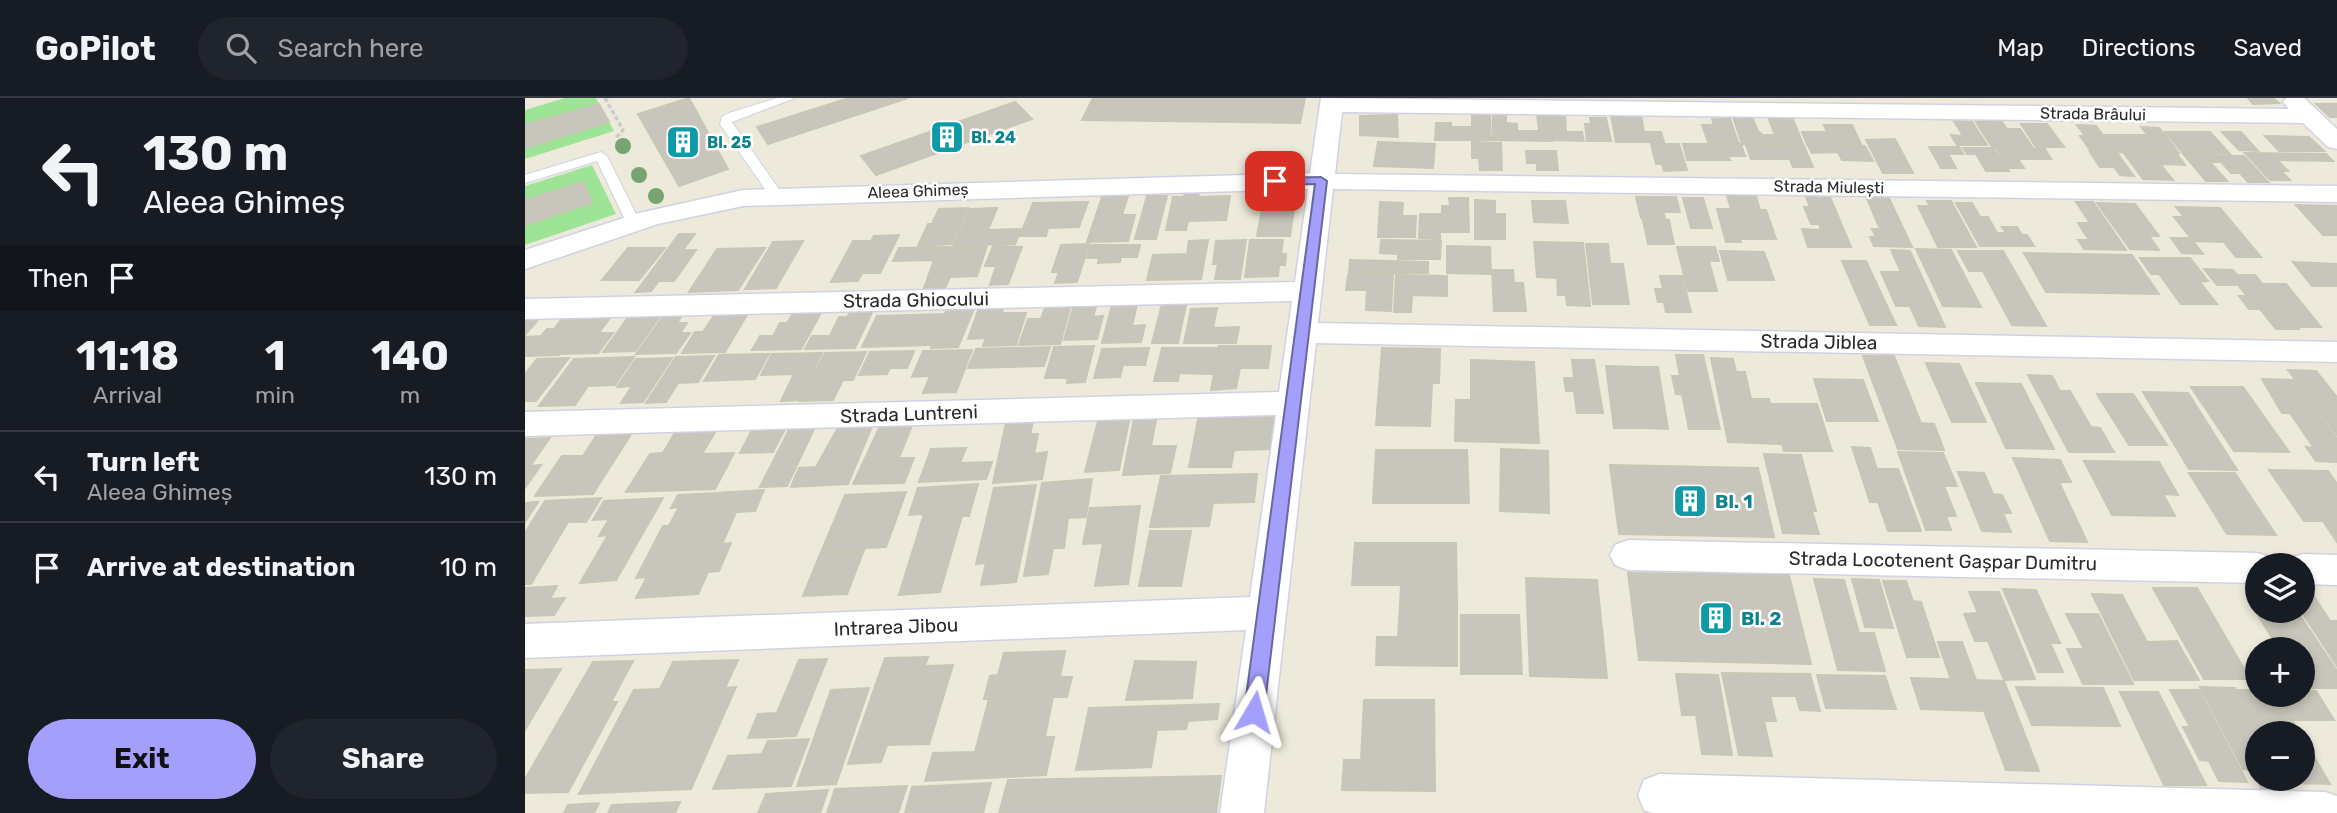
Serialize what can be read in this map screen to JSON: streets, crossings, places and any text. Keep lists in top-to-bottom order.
{
  "streets": {
    "street": [
      "Strada Brâului",
      "Strada Miulești",
      "Aleea Ghimeș",
      "Strada Ghiocului",
      "Strada Jiblea",
      "Strada Luntreni",
      "Strada Locotenent Gașpar Dumitru",
      "Intrarea Jibou"
    ]
  },
  "crossings": [
    ["Strada Miulești", "Aleea Ghimeș"]
  ],
  "places": {
    "building": [
      "Bl. 24",
      "Bl. 25",
      "Bl. 1",
      "Bl. 2"
    ]
  },
  "page": {
    "header": "GoPilot",
    "search": "Search here",
    "nav": ["Map", "Directions", "Saved"],
    "turn": ["130 m", "Aleea Ghimeș"],
    "then": "Then",
    "eta": [
      "11:18",
      "Arrival",
      "1",
      "min",
      "140",
      "m"
    ],
    "list": [
      {
        "name": "Turn left",
        "note": "Aleea Ghimeș",
        "value": "130 m"
      },
      {
        "name": "Arrive at destination",
        "value": "10 m"
      }
    ],
    "map_buttons": ["+", "−"],
    "buttons": ["Exit", "Share"]
  }
}
